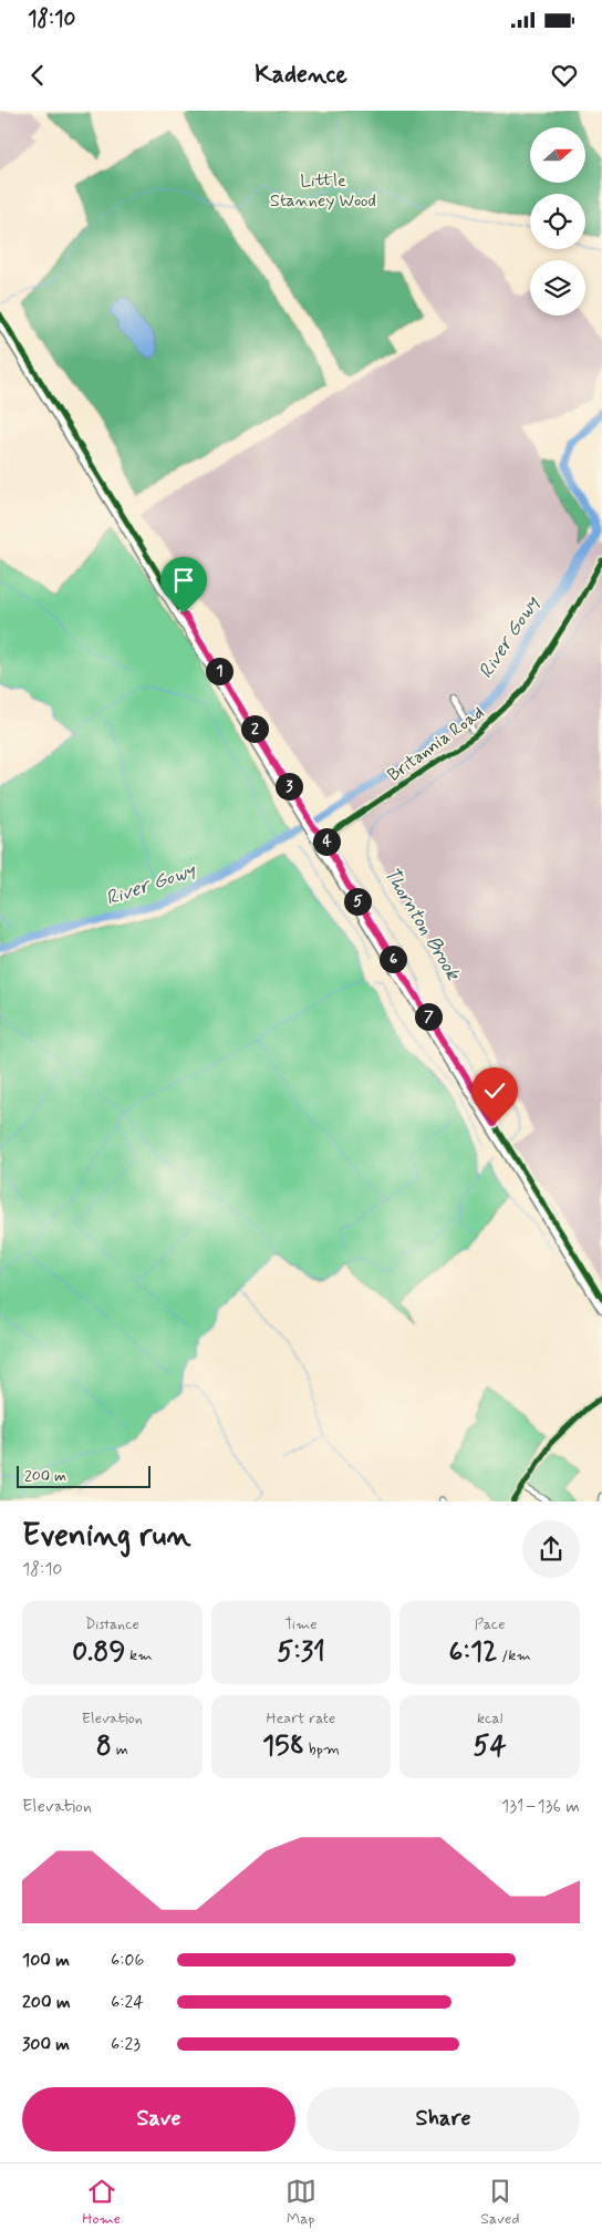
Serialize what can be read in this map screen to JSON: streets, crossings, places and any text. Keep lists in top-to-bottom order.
{
  "streets": {
    "street": ["Britannia Road"]
  },
  "water": ["River Gowy", "Thornton Brook"],
  "parks": ["Little Stanney Wood"],
  "scale_bar": "200 m",
  "north": "right",
  "page": {
    "status": "18:10",
    "header": "Kadence",
    "pins": [
      "1",
      "2",
      "3",
      "4",
      "5",
      "6",
      "7"
    ],
    "scale": "200 m",
    "heading": ["Evening run", "18:10"],
    "stats": [
      ["Distance", "0.89 km"],
      ["Time", "5:31"],
      ["Pace", "6:12 /km"],
      ["Elevation", "8 m"],
      ["Heart rate", "158 bpm"],
      ["kcal", "54"]
    ],
    "chart": ["Elevation", "131–136 m"],
    "list": [
      {
        "name": "100 m",
        "note": "6:06"
      },
      {
        "name": "200 m",
        "note": "6:24"
      },
      {
        "name": "300 m",
        "note": "6:23"
      }
    ],
    "buttons": ["Save", "Share"],
    "tabs": ["Home", "Map", "Saved"]
  }
}
